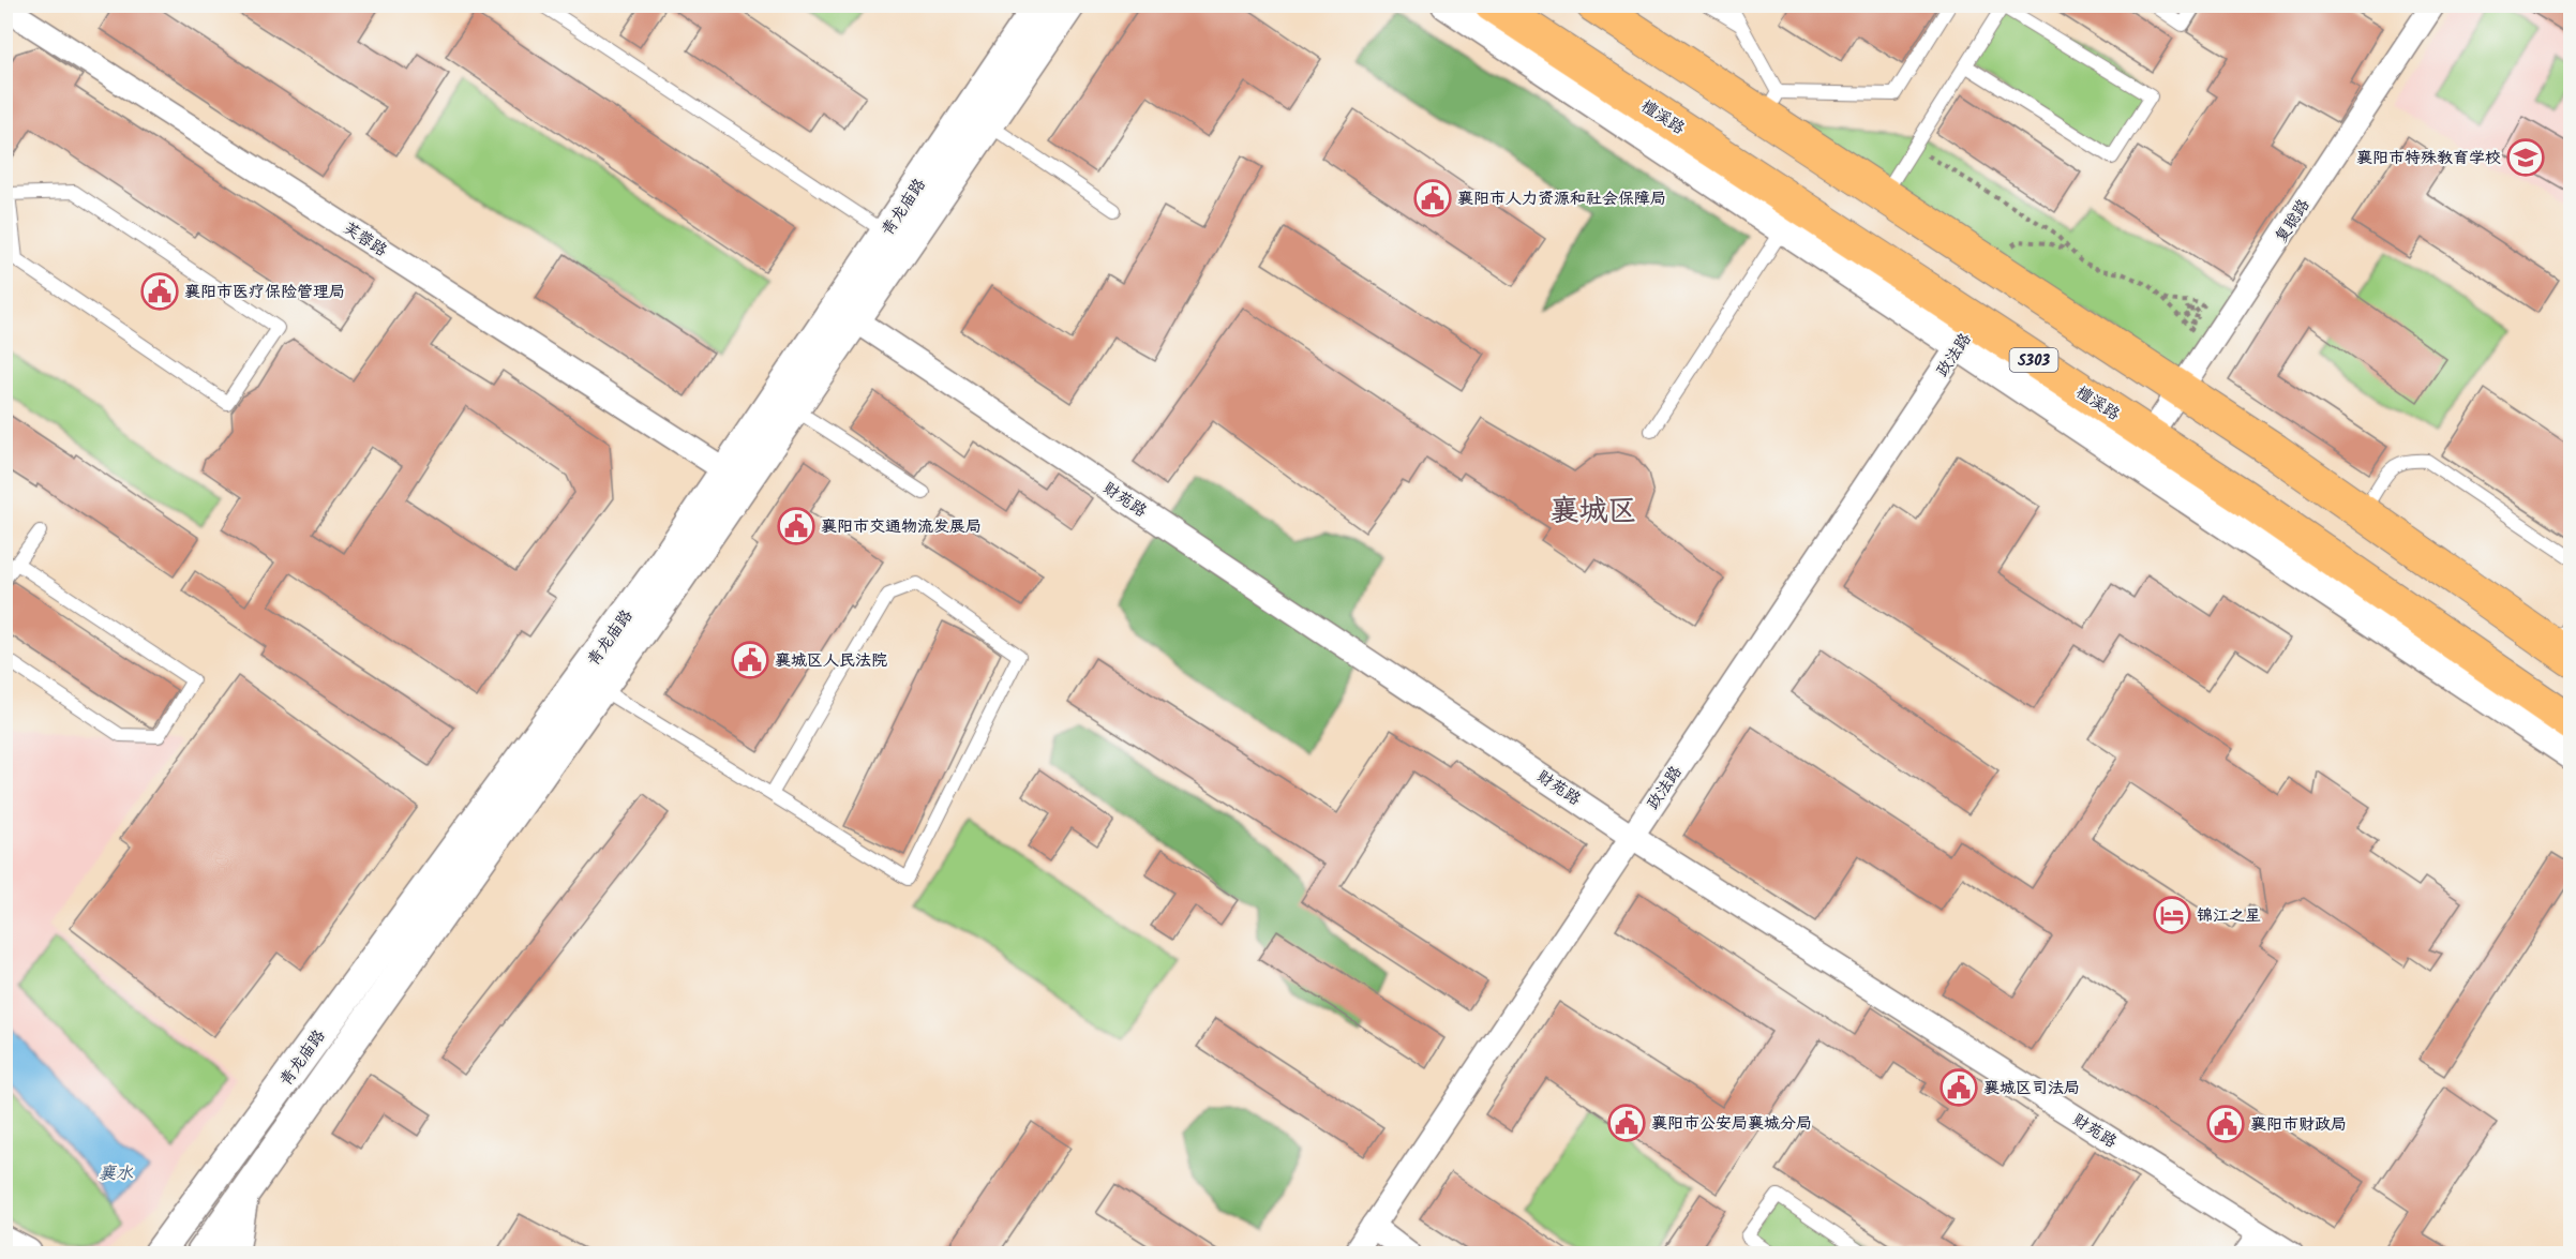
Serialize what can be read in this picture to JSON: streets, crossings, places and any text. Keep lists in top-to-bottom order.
{
  "streets": {
    "main road": ["檀溪路", "S303"],
    "street": [
      "青龙庙路",
      "复聪路",
      "芙蓉路",
      "政法路",
      "财苑路"
    ]
  },
  "crossings": [
    ["檀溪路", "复聪路"],
    ["檀溪路", "政法路"],
    ["青龙庙路", "芙蓉路"],
    ["青龙庙路", "财苑路"],
    ["政法路", "财苑路"]
  ],
  "districts": ["襄城区"],
  "water": ["襄水"],
  "places": {
    "school or university": ["襄阳市特殊教育学校"],
    "public building": [
      "襄阳市人力资源和社会保障局",
      "襄阳市医疗保险管理局",
      "襄阳市交通物流发展局",
      "襄城区人民法院",
      "襄城区司法局",
      "襄阳市公安局襄城分局",
      "襄阳市财政局"
    ],
    "hotel": ["锦江之星"]
  }
}
